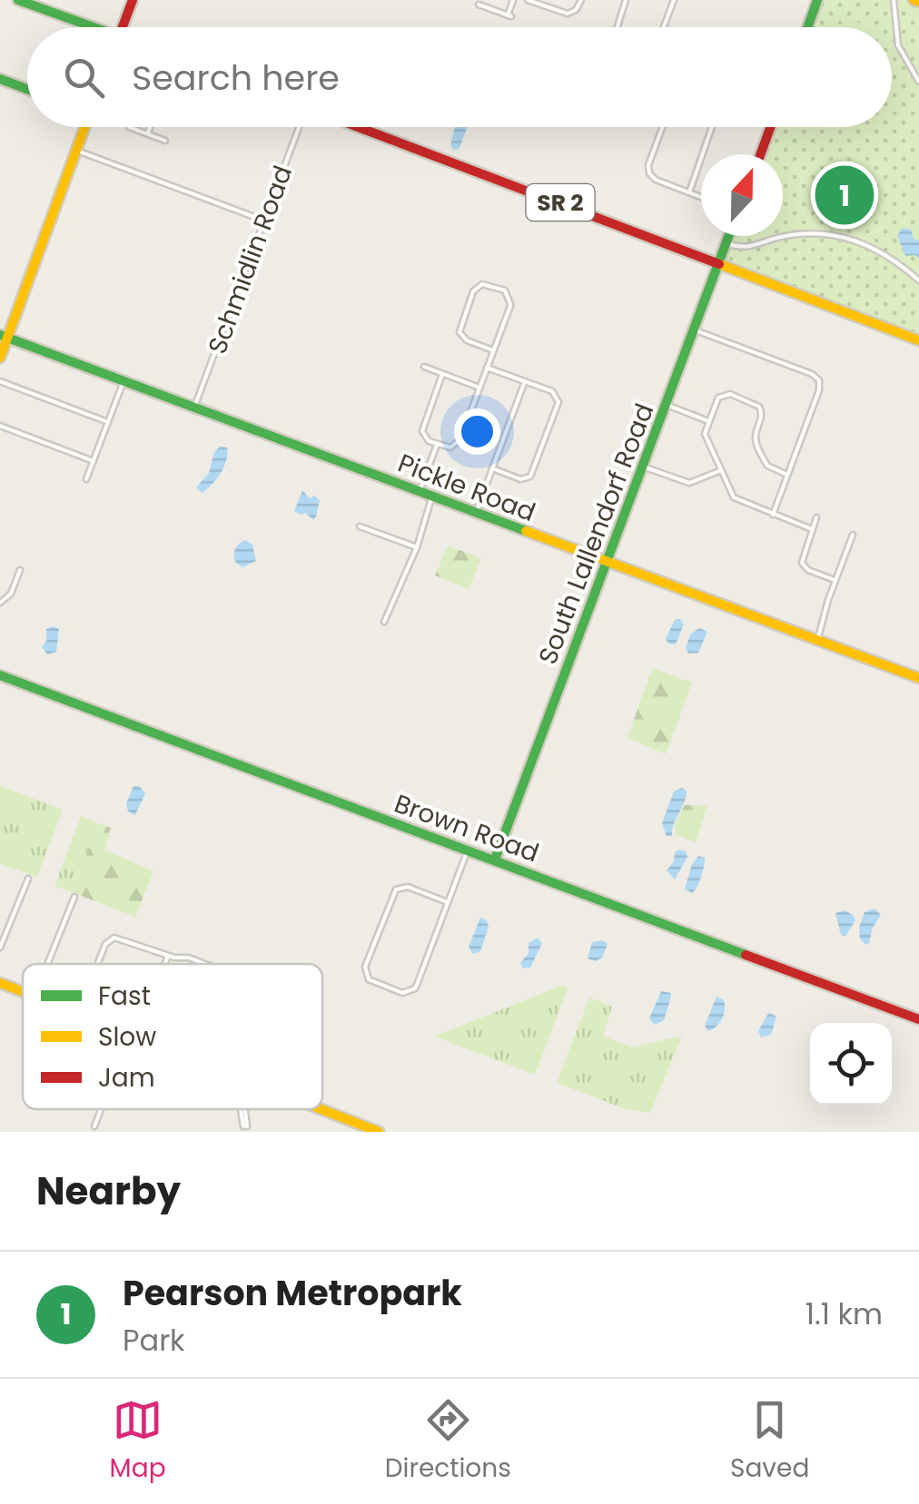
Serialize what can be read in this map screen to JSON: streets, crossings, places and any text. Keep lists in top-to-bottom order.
{
  "streets": {
    "main road": [
      "SR 2",
      "Pickle Road",
      "South Lallendorf Road",
      "Brown Road"
    ],
    "street": ["Schmidlin Road"]
  },
  "crossings": [
    ["SR 2", "South Lallendorf Road"],
    ["Schmidlin Road", "Pickle Road"],
    ["Pickle Road", "South Lallendorf Road"],
    ["South Lallendorf Road", "Brown Road"]
  ],
  "legend": ["Fast", "Slow", "Jam"],
  "north": "top",
  "page": {
    "search": "Search here",
    "pins": "1",
    "heading": "Nearby",
    "list": [
      {
        "mark": "1",
        "name": "Pearson Metropark",
        "note": "Park",
        "value": "1.1 km"
      }
    ],
    "nav": ["Map", "Directions", "Saved"]
  }
}
